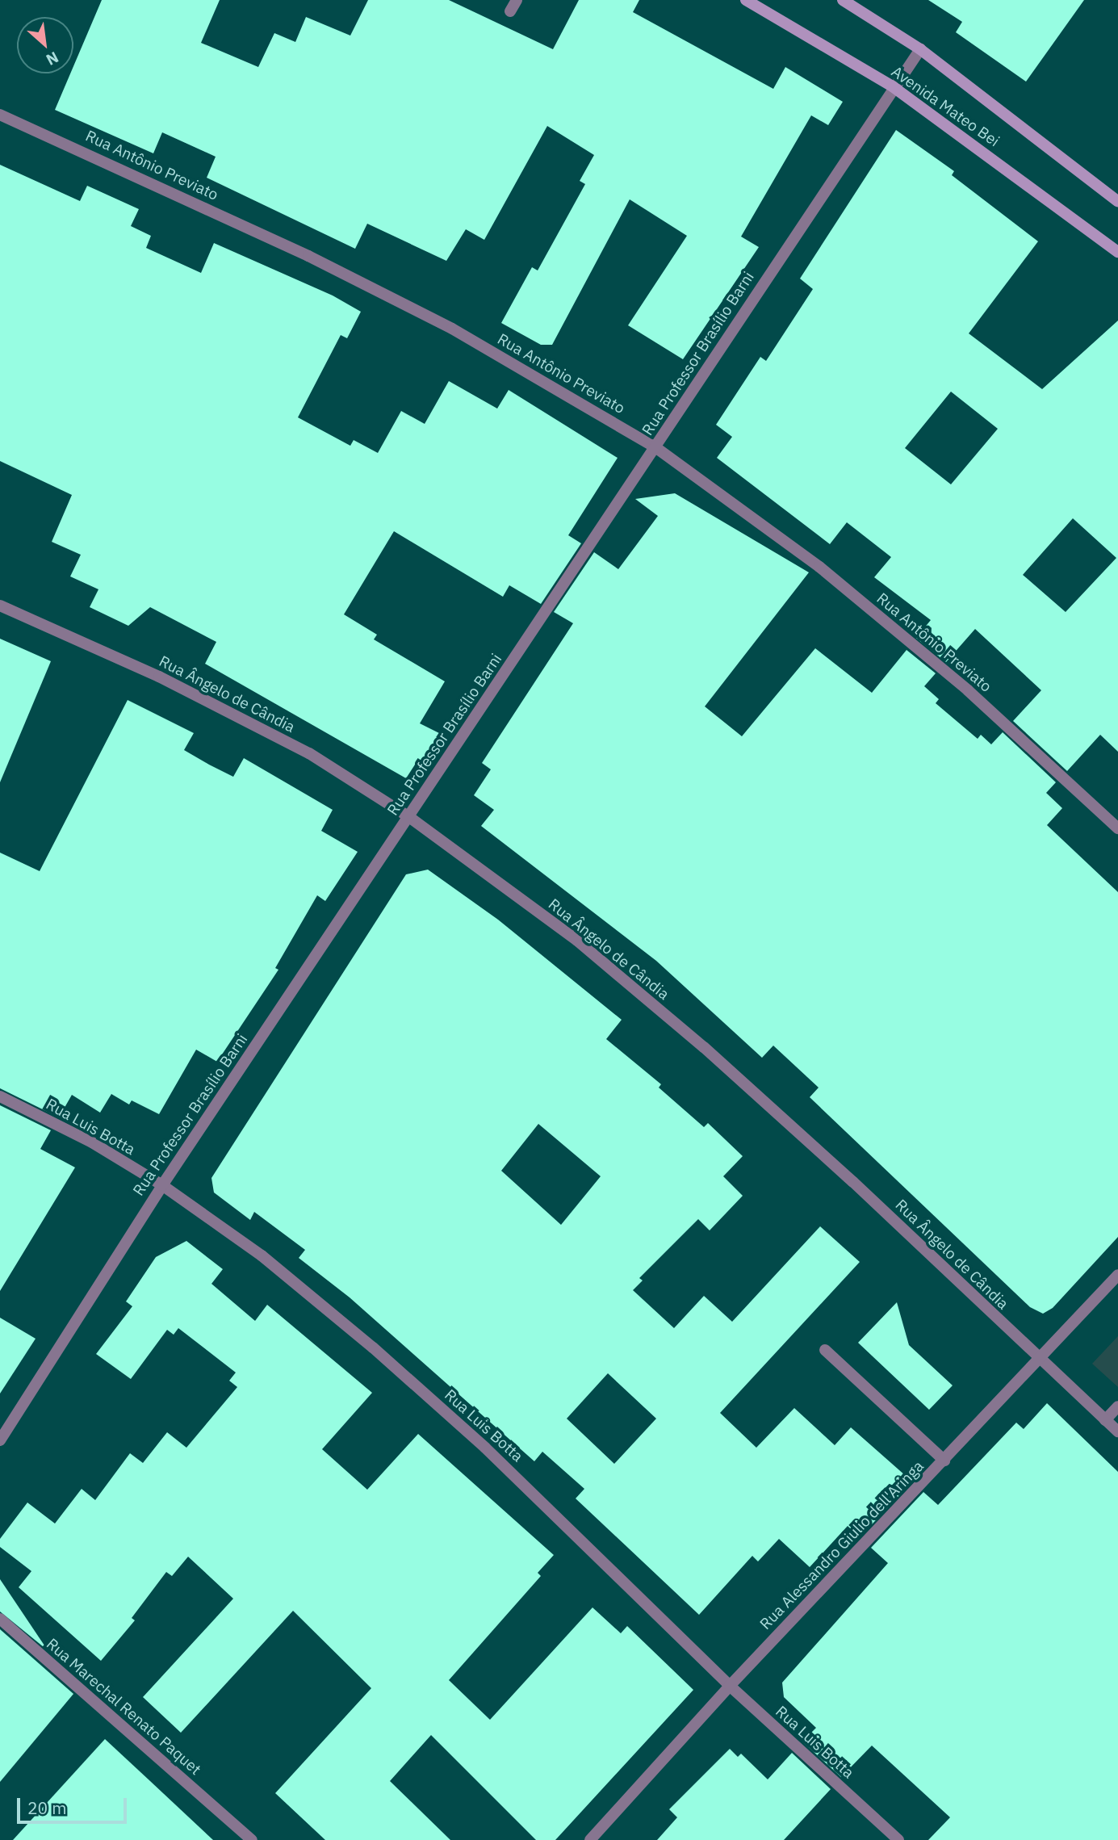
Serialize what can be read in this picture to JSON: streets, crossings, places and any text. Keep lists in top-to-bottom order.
{
  "streets": {
    "main road": ["Avenida Mateo Bei"],
    "street": [
      "Rua Antônio Previato",
      "Rua Professor Brasílio Barni",
      "Rua Ângelo de Cândia",
      "Rua Luis Botta",
      "Rua Alessandro Giulio dell'Aringa",
      "Rua Marechal Renato Paquet"
    ]
  },
  "crossings": [
    ["Avenida Mateo Bei", "Rua Professor Brasílio Barni"],
    ["Rua Antônio Previato", "Rua Professor Brasílio Barni"],
    ["Rua Professor Brasílio Barni", "Rua Ângelo de Cândia"],
    ["Rua Professor Brasílio Barni", "Rua Luis Botta"],
    ["Rua Ângelo de Cândia", "Rua Alessandro Giulio dell'Aringa"],
    ["Rua Luis Botta", "Rua Alessandro Giulio dell'Aringa"]
  ],
  "scale_bar": "20 m",
  "north": "bottom right"
}
